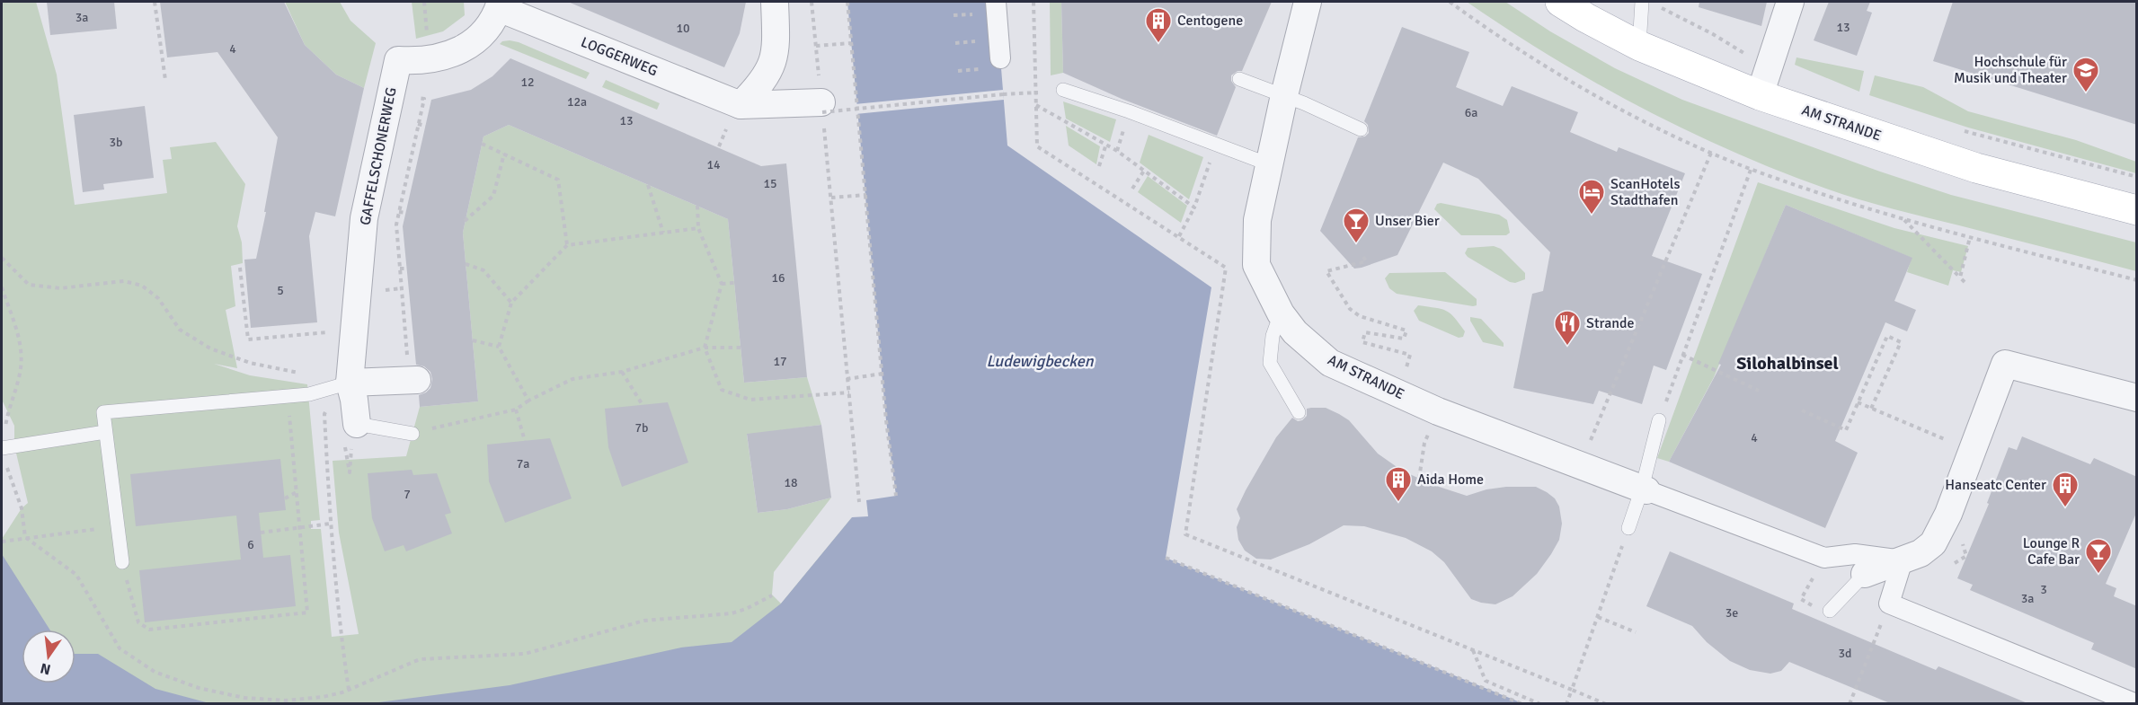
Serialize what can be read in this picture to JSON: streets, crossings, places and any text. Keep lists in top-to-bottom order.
{
  "streets": {
    "main road": ["AM STRANDE"],
    "street": ["LOGGERWEG", "GAFFELSCHONERWEG"]
  },
  "crossings": [
    ["LOGGERWEG", "GAFFELSCHONERWEG"]
  ],
  "districts": ["Silohalbinsel"],
  "water": ["Ludewigbecken"],
  "places": {
    "building": ["Centogene", "Aida Home", "Hanseatc Center"],
    "school or university": ["Hochschule für Musik und Theater"],
    "hotel": ["ScanHotels Stadthafen"],
    "bar": ["Unser Bier", "Lounge R Cafe Bar"],
    "restaurant": ["Strande"]
  },
  "house_numbers": [
    "3a",
    "13",
    "10",
    "4",
    "12",
    "12a",
    "6a",
    "13",
    "3b",
    "14",
    "15",
    "16",
    "5",
    "17",
    "7b",
    "4",
    "7a",
    "18",
    "7",
    "6",
    "3",
    "3a",
    "3e",
    "3d"
  ],
  "north": "bottom"
}
